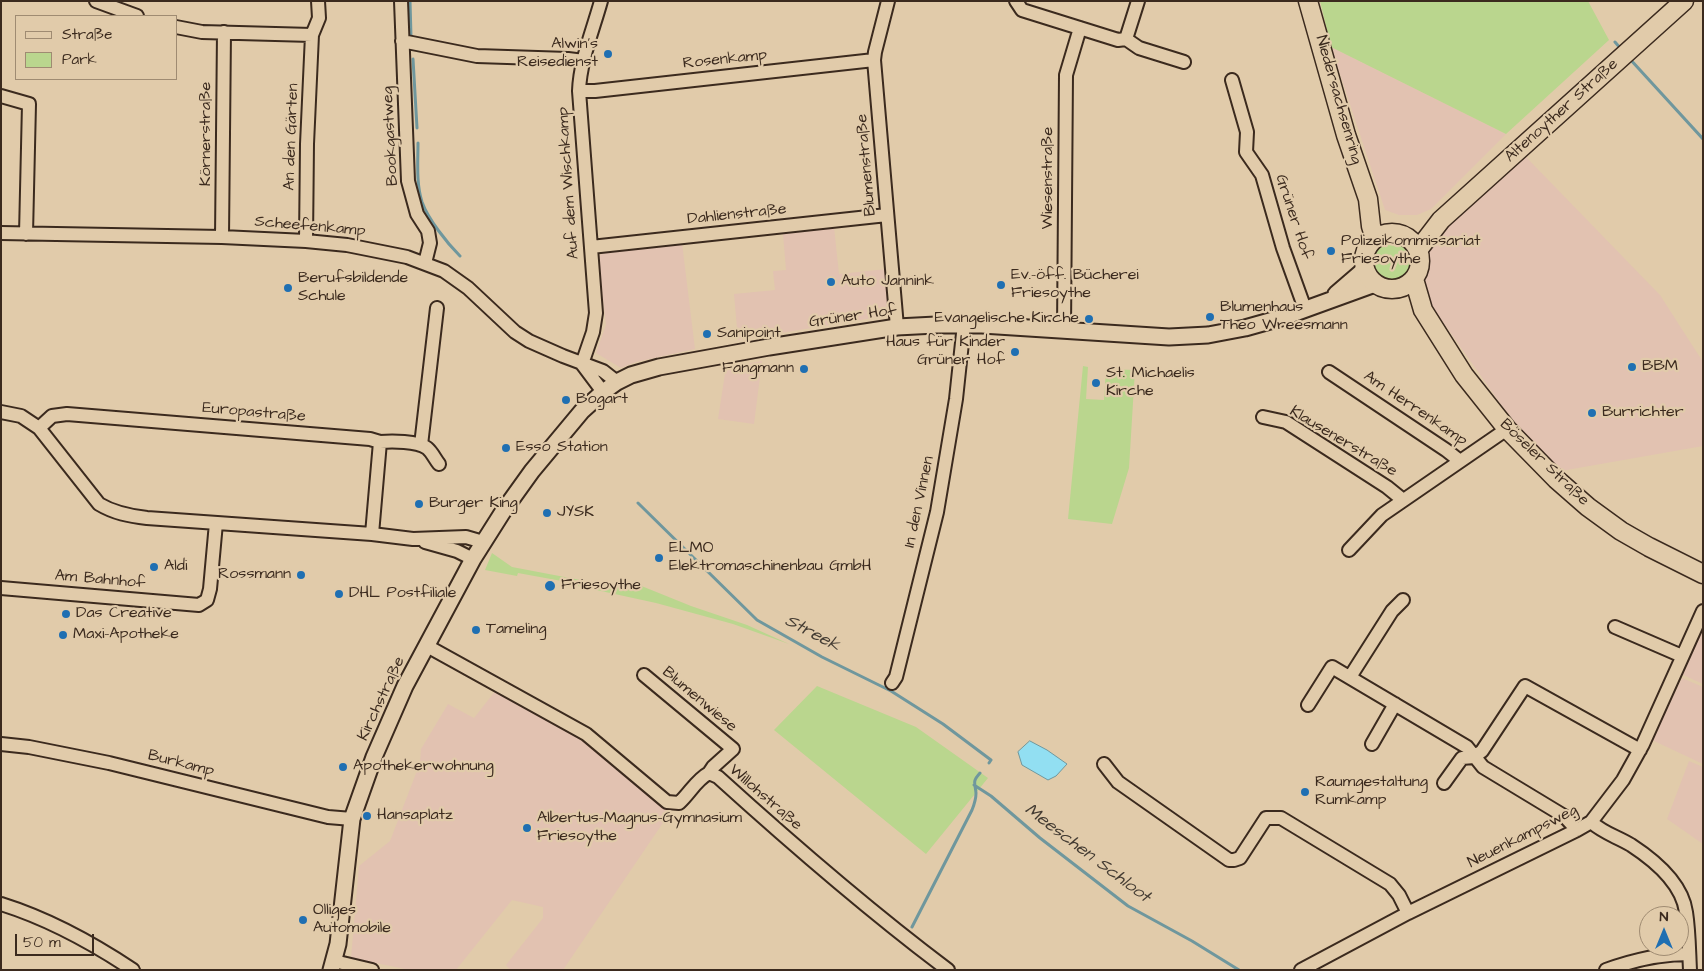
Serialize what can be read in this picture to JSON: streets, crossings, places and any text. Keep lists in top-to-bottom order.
{
  "streets": {
    "main road": ["Niedersachsenring", "Altenoyther Straße", "Böseler Straße"],
    "street": [
      "Rosenkamp",
      "Körnerstraße",
      "Bookgastweg",
      "An den Gärten",
      "Blumenstraße",
      "Wiesenstraße",
      "Auf dem Wischkamp",
      "Dahlienstraße",
      "Grüner Hof",
      "Scheefenkamp",
      "Am Herrenkamp",
      "Europastraße",
      "Klausenerstraße",
      "In den Vinnen",
      "Am Bahnhof",
      "Kirchstraße",
      "Blumenwiese",
      "Burkamp",
      "Willohstraße",
      "Neuenkampsweg"
    ]
  },
  "crossings": [
    ["Rosenkamp", "Blumenstraße"],
    ["Rosenkamp", "Auf dem Wischkamp"],
    ["Niedersachsenring", "Altenoyther Straße"],
    ["Niedersachsenring", "Grüner Hof"],
    ["Niedersachsenring", "Böseler Straße"],
    ["Altenoyther Straße", "Grüner Hof"],
    ["Altenoyther Straße", "Böseler Straße"],
    ["Körnerstraße", "Scheefenkamp"],
    ["Bookgastweg", "Scheefenkamp"],
    ["An den Gärten", "Scheefenkamp"],
    ["Blumenstraße", "Dahlienstraße"],
    ["Blumenstraße", "Grüner Hof"],
    ["Wiesenstraße", "Grüner Hof"],
    ["Auf dem Wischkamp", "Dahlienstraße"],
    ["Auf dem Wischkamp", "Scheefenkamp"],
    ["Grüner Hof", "Scheefenkamp"],
    ["Grüner Hof", "Böseler Straße"],
    ["Grüner Hof", "In den Vinnen"],
    ["Grüner Hof", "Kirchstraße"],
    ["Am Herrenkamp", "Böseler Straße"],
    ["Kirchstraße", "Burkamp"],
    ["Kirchstraße", "Willohstraße"],
    ["Blumenwiese", "Willohstraße"]
  ],
  "water": ["Streek", "Meeschen Schloot"],
  "places": [
    "Alwin's Reisedienst",
    "Polizeikommissariat Friesoythe",
    "Auto Jannink",
    "Ev.-öff. Bücherei Friesoythe",
    "Berufsbildende Schule",
    "Blumenhaus Theo Wreesmann",
    "Evangelische Kirche",
    "Sanipoint",
    "Haus für Kinder Grüner Hof",
    "BBM",
    "Fangmann",
    "St. Michaelis Kirche",
    "Bogart",
    "Burrichter",
    "Esso Station",
    "Burger King",
    "JYSK",
    "ELMO Elektromaschinenbau GmbH",
    "Aldi",
    "Rossmann",
    "Friesoythe",
    "DHL Postfiliale",
    "Das Creative",
    "Tameling",
    "Maxi-Apotheke",
    "Apothekerwohnung",
    "Raumgestaltung Rumkamp",
    "Hansaplatz",
    "Albertus-Magnus-Gymnasium Friesoythe",
    "Olliges Automobile"
  ],
  "legend": ["Straße", "Park"],
  "scale_bar": "50 m",
  "north": "top"
}
